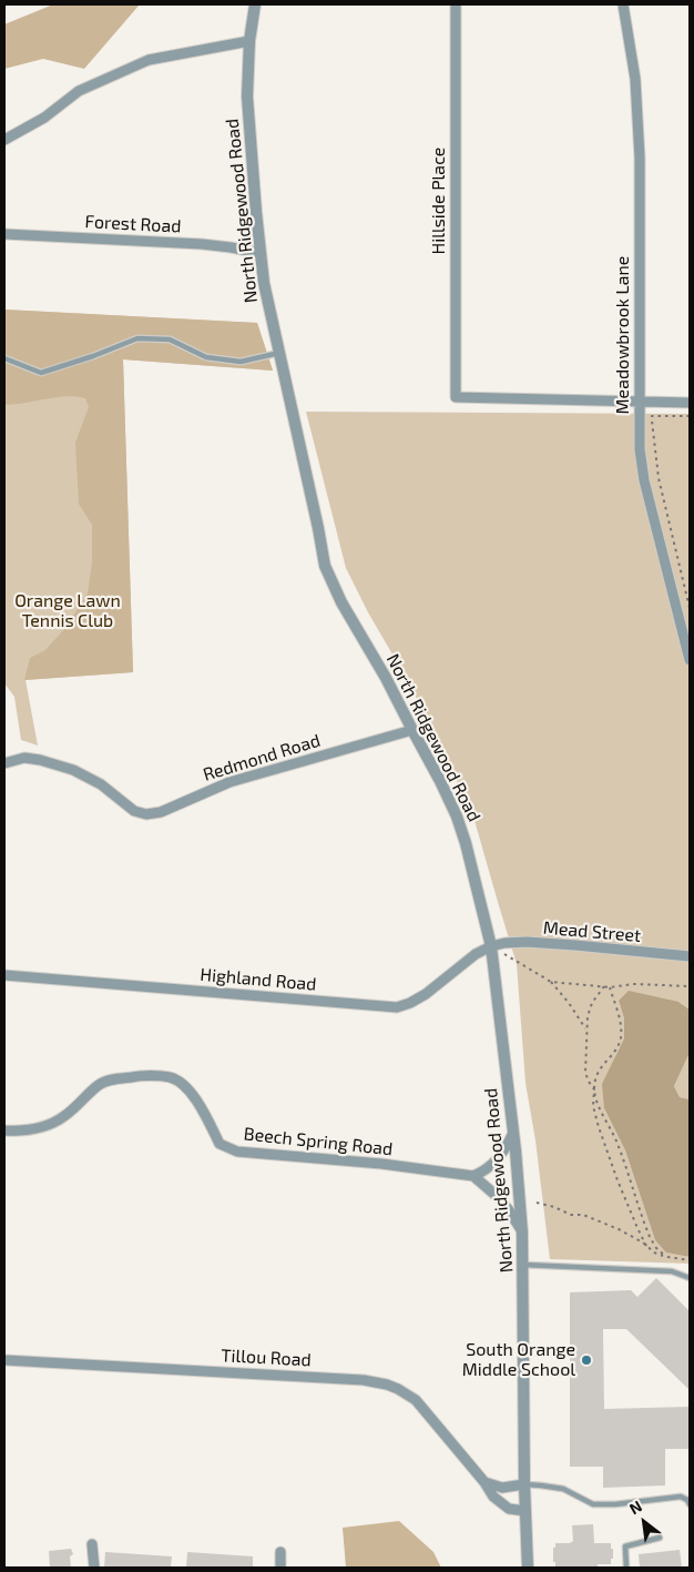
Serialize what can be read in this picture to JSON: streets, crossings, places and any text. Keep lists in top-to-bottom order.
{
  "streets": {
    "street": [
      "Hillside Place",
      "North Ridgewood Road",
      "Forest Road",
      "Meadowbrook Lane",
      "Redmond Road",
      "Mead Street",
      "Highland Road",
      "Beech Spring Road",
      "Tillou Road"
    ]
  },
  "crossings": [
    ["Hillside Place", "Meadowbrook Lane"],
    ["North Ridgewood Road", "Forest Road"],
    ["North Ridgewood Road", "Redmond Road"],
    ["North Ridgewood Road", "Mead Street"],
    ["North Ridgewood Road", "Highland Road"],
    ["North Ridgewood Road", "Tillou Road"],
    ["Mead Street", "Highland Road"]
  ],
  "parks": ["Orange Lawn Tennis Club"],
  "places": ["South Orange Middle School"],
  "north": "top left"
}
